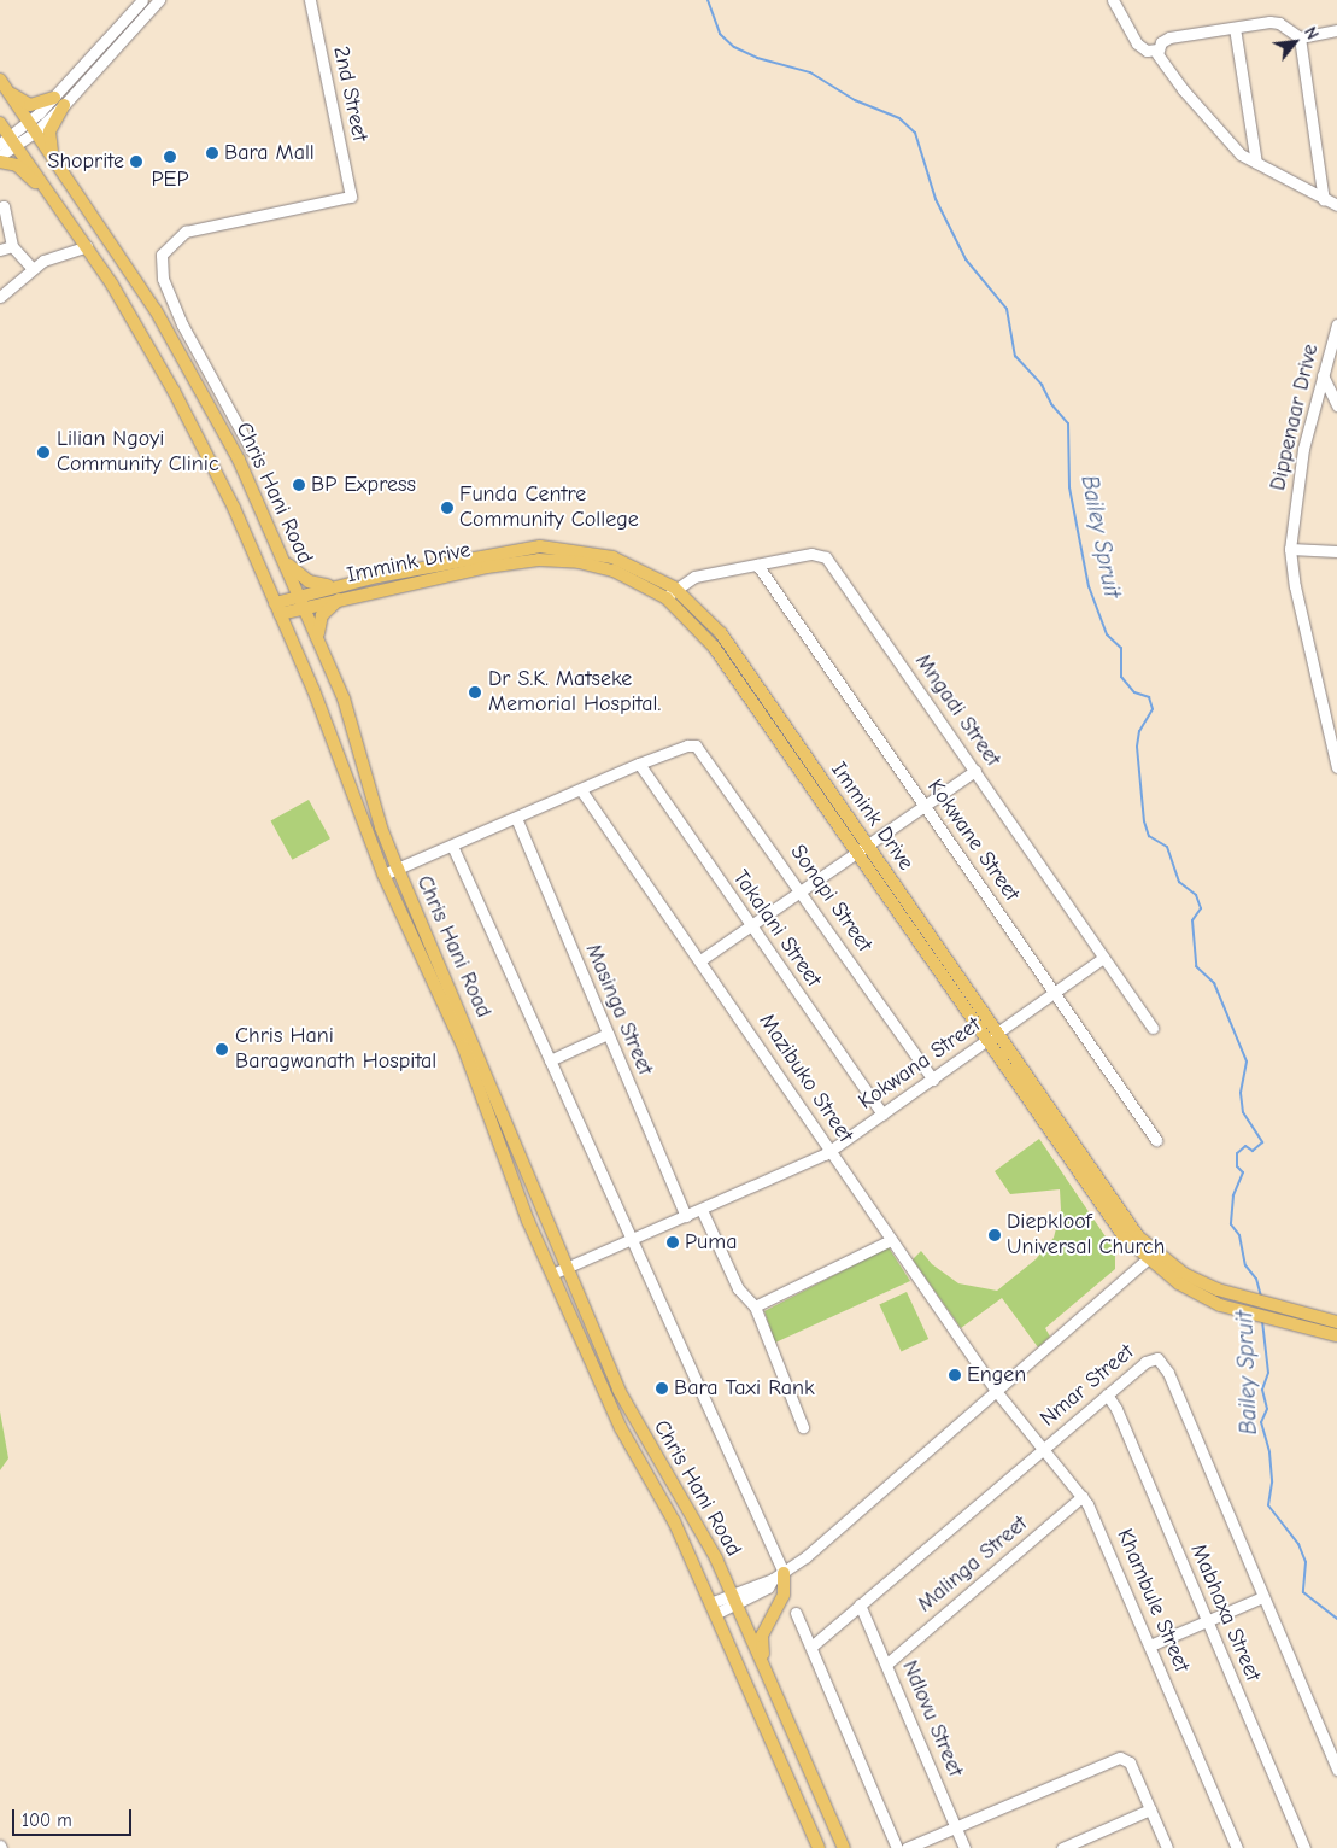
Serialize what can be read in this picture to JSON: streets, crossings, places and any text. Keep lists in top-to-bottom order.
{
  "streets": {
    "main road": ["Chris Hani Road", "Immink Drive"],
    "street": [
      "2nd Street",
      "Dippenaar Drive",
      "Mngadi Street",
      "Kokwane Street",
      "Sonapi Street",
      "Takalani Street",
      "Masinga Street",
      "Kokwana Street",
      "Mazibuko Street",
      "Nmar Street",
      "Malinga Street",
      "Khambule Street",
      "Mabhaxa Street",
      "Ndlovu Street"
    ]
  },
  "crossings": [
    ["Chris Hani Road", "Immink Drive"],
    ["Chris Hani Road", "Kokwana Street"],
    ["Immink Drive", "Mngadi Street"],
    ["Immink Drive", "Kokwana Street"],
    ["Mngadi Street", "Kokwane Street"],
    ["Mngadi Street", "Kokwana Street"],
    ["Kokwane Street", "Kokwana Street"],
    ["Sonapi Street", "Takalani Street"],
    ["Sonapi Street", "Kokwana Street"],
    ["Takalani Street", "Kokwana Street"],
    ["Masinga Street", "Kokwana Street"],
    ["Kokwana Street", "Mazibuko Street"],
    ["Mazibuko Street", "Khambule Street"],
    ["Nmar Street", "Khambule Street"],
    ["Nmar Street", "Mabhaxa Street"],
    ["Nmar Street", "Ndlovu Street"],
    ["Malinga Street", "Khambule Street"],
    ["Malinga Street", "Ndlovu Street"]
  ],
  "water": ["Bailey Spruit"],
  "places": [
    "Bara Mall",
    "PEP",
    "Shoprite",
    "Lilian Ngoyi Community Clinic",
    "BP Express",
    "Funda Centre Community College",
    "Dr S.K. Matseke Memorial Hospital.",
    "Chris Hani Baragwanath Hospital",
    "Diepkloof Universal Church",
    "Puma",
    "Engen",
    "Bara Taxi Rank"
  ],
  "scale_bar": "100 m",
  "north": "top right"
}
